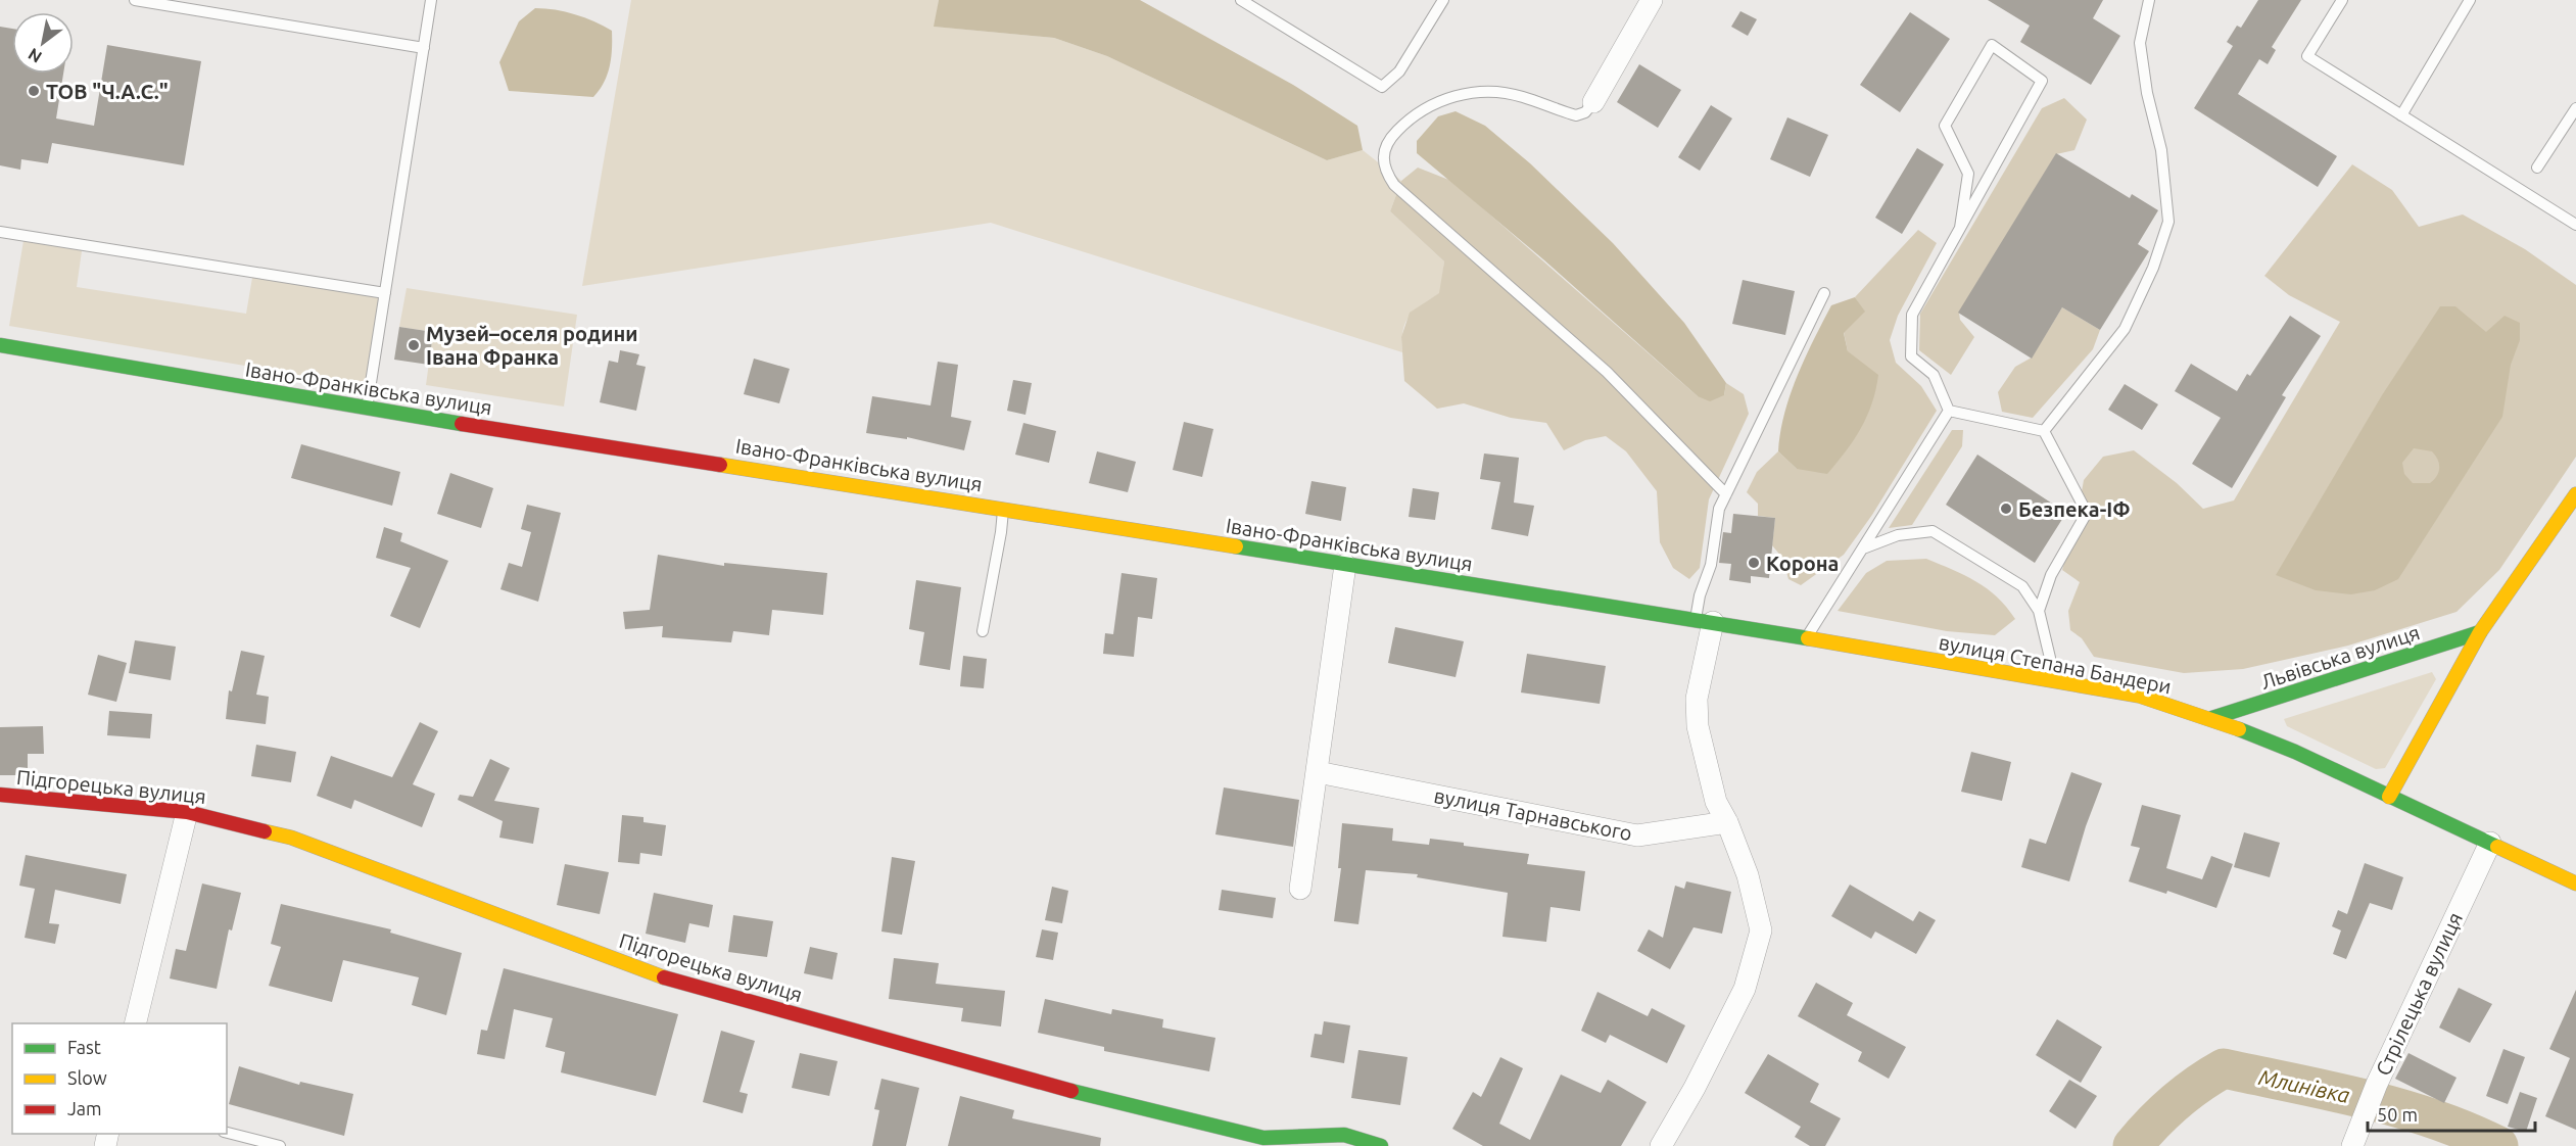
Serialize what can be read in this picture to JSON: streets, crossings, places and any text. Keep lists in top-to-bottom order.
{
  "streets": {
    "main road": [
      "Івано-Франківська вулиця",
      "Львівська вулиця",
      "вулиця Степана Бандери",
      "Підгорецька вулиця"
    ],
    "street": ["вулиця Тарнавського", "Стрілецька вулиця"]
  },
  "crossings": [
    ["Івано-Франківська вулиця", "вулиця Степана Бандери"],
    ["Львівська вулиця", "вулиця Степана Бандери"],
    ["вулиця Степана Бандери", "Стрілецька вулиця"]
  ],
  "water": ["Млинівка"],
  "places": [
    "ТОВ \"Ч.А.С.\"",
    "Музей–оселя родини Івана Франка",
    "Безпека-ІФ",
    "Корона"
  ],
  "legend": ["Fast", "Slow", "Jam"],
  "scale_bar": "50 m",
  "north": "bottom left"
}
